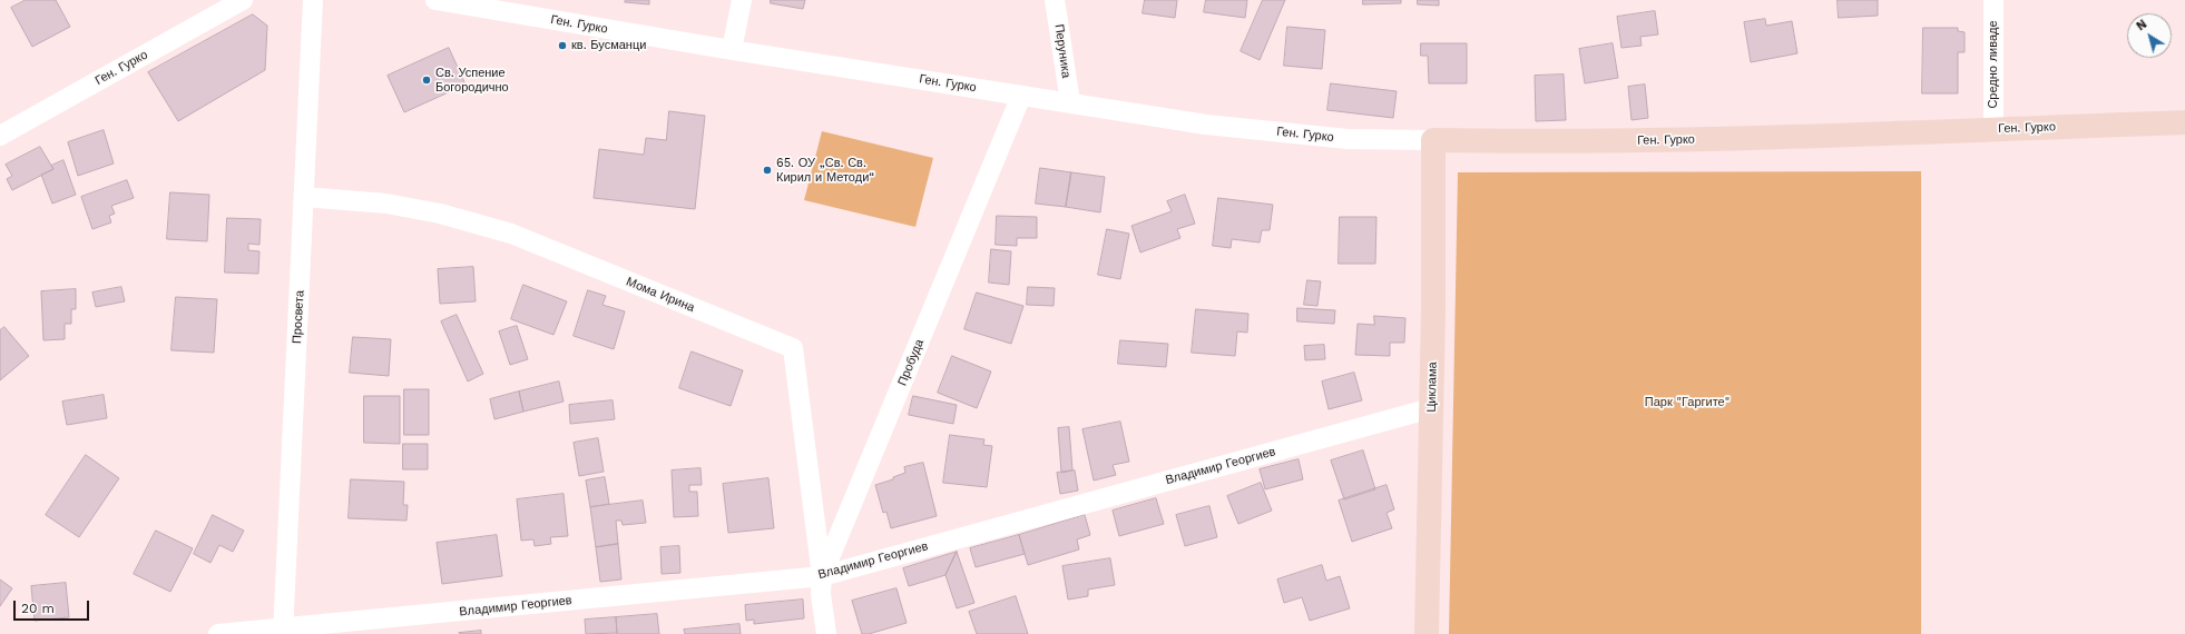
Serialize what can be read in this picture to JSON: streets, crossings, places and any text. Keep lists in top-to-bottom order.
{
  "streets": {
    "street": [
      "Ген. Гурко",
      "Перуника",
      "Средно ливаде",
      "Мома Ирина",
      "Просвета",
      "Пробуда",
      "Циклама",
      "Владимир Георгиев"
    ]
  },
  "crossings": [
    ["Ген. Гурко", "Перуника"],
    ["Ген. Гурко", "Средно ливаде"],
    ["Ген. Гурко", "Пробуда"],
    ["Ген. Гурко", "Циклама"],
    ["Мома Ирина", "Просвета"],
    ["Мома Ирина", "Пробуда"],
    ["Мома Ирина", "Владимир Георгиев"],
    ["Просвета", "Владимир Георгиев"],
    ["Пробуда", "Владимир Георгиев"],
    ["Циклама", "Владимир Георгиев"]
  ],
  "parks": ["Парк \"Гаргите\""],
  "places": ["кв. Бусманци", "Св. Успение Богородично", "65. ОУ „Св. Св. Кирил и Методи“"],
  "scale_bar": "20 m",
  "north": "top left"
}
